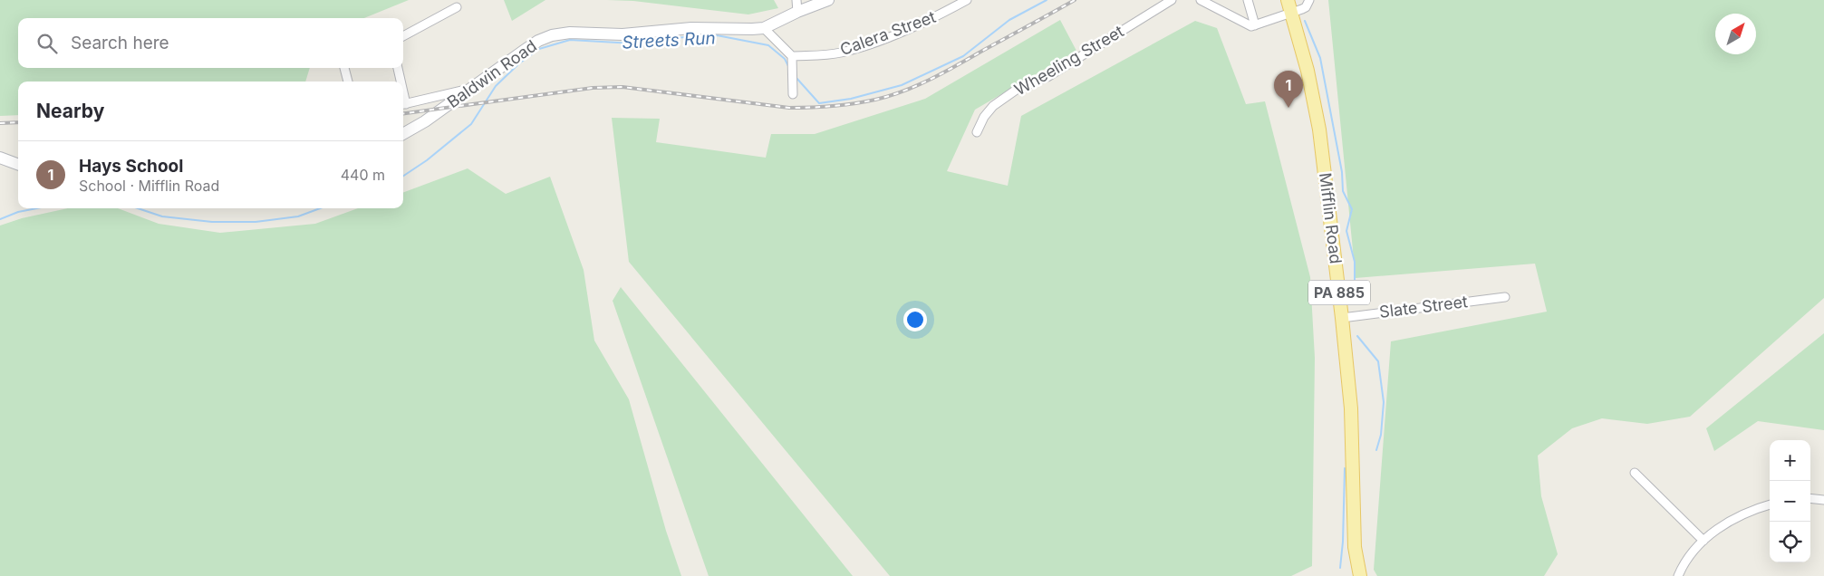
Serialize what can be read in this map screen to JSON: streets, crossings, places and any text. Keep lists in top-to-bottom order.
{
  "streets": {
    "main road": ["Baldwin Road", "Mifflin Road", "PA 885"],
    "street": ["Calera Street", "Wheeling Street", "Slate Street"]
  },
  "crossings": [
    ["Mifflin Road", "Slate Street"]
  ],
  "water": ["Streets Run"],
  "north": "top right",
  "page": {
    "search": "Search here",
    "pins": "1",
    "heading": "Nearby",
    "list": [
      {
        "mark": "1",
        "name": "Hays School",
        "note": "School · Mifflin Road",
        "value": "440 m"
      }
    ],
    "map_buttons": ["+", "−"]
  }
}
